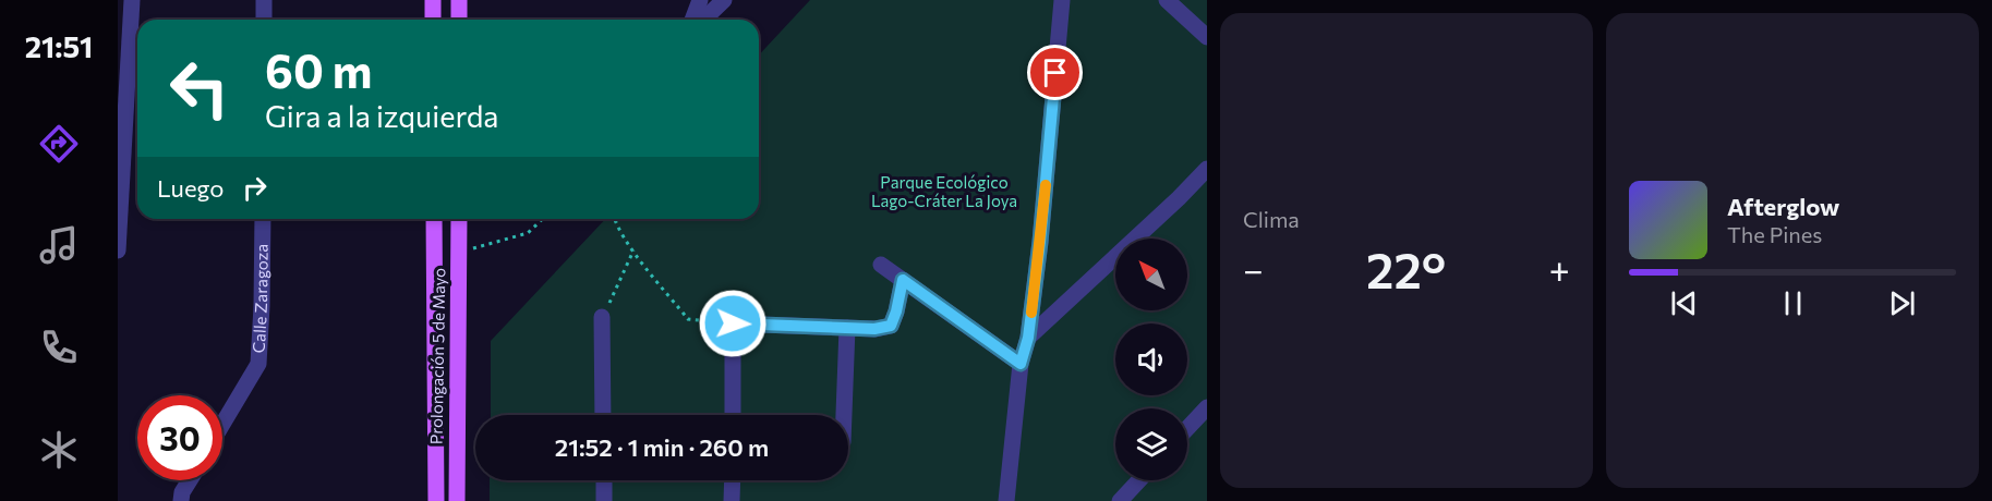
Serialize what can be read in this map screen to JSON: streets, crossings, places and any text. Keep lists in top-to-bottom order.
{
  "streets": {
    "main road": ["Prolongación 5 de Mayo"],
    "street": ["Calle Zaragoza"]
  },
  "parks": ["Parque Ecológico Lago-Cráter La Joya"],
  "north": "top left",
  "page": {
    "tabs": "21:51",
    "tile": "Clima",
    "turn": ["60 m", "Gira a la izquierda"],
    "then": "Luego",
    "song": ["Afterglow", "The Pines"],
    "heat": ["−", "22°", "+"],
    "limit": "30",
    "trip": "21:52 · 1 min · 260 m"
  }
}
